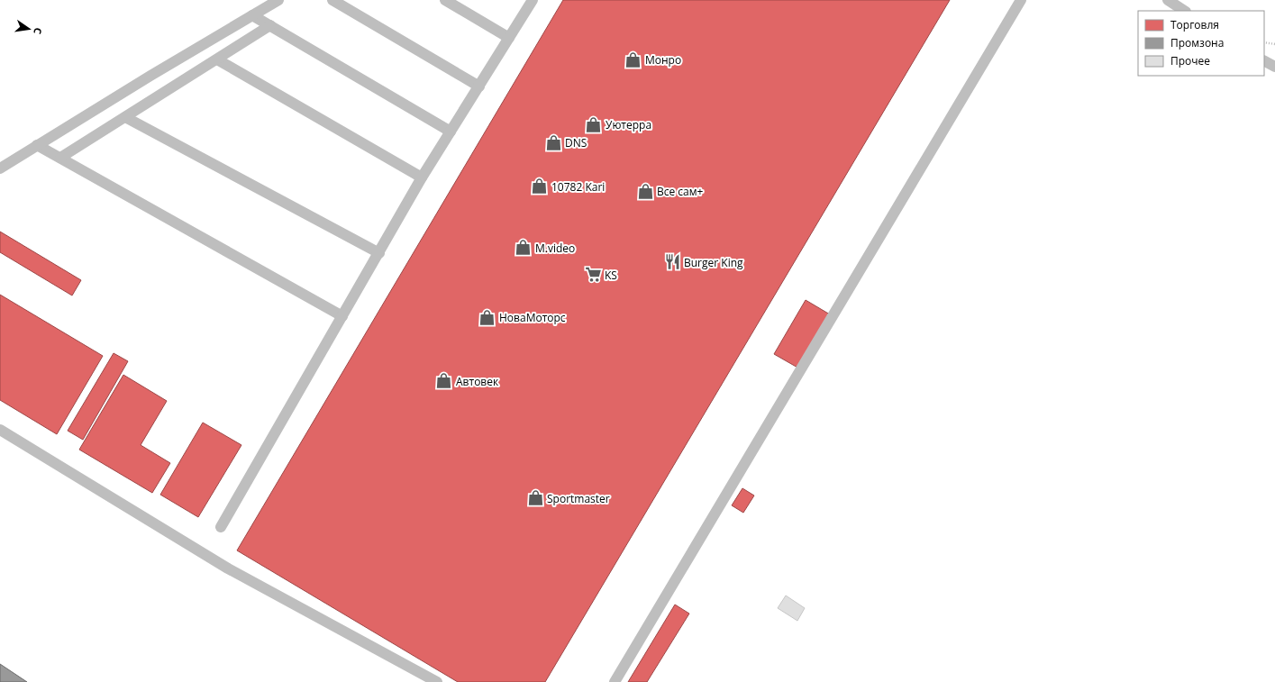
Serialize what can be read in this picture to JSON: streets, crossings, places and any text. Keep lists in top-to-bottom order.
{
  "places": {
    "shop": [
      "Монро",
      "Уютерра",
      "DNS",
      "10782 Kari",
      "Все сам+",
      "M.video",
      "НоваМоторс",
      "Автовек",
      "Sportmaster"
    ],
    "restaurant": ["Burger King"],
    "supermarket": ["KS"]
  },
  "legend": ["Торговля", "Промзона", "Прочее"],
  "north": "right"
}
